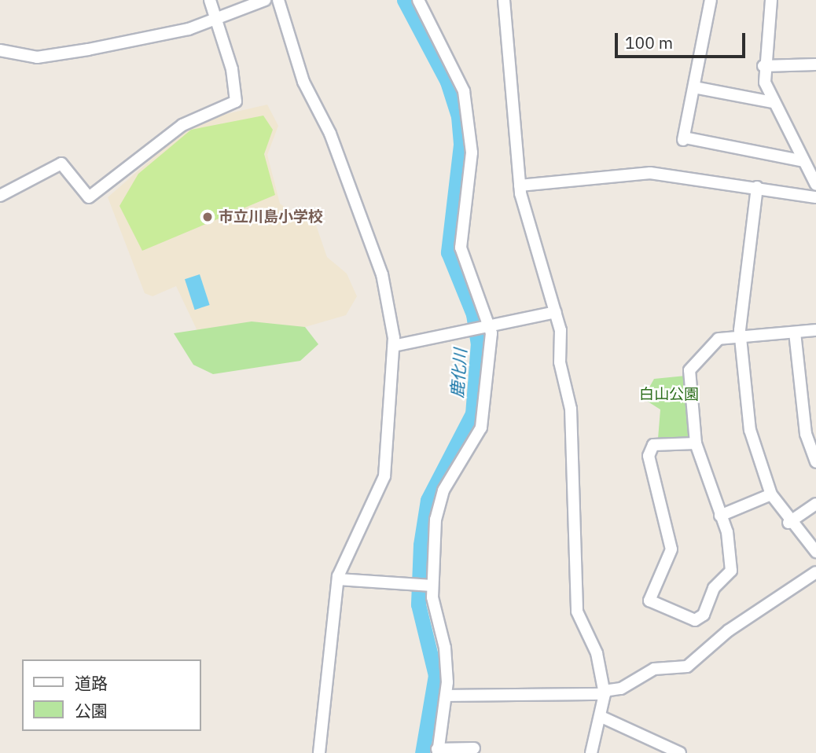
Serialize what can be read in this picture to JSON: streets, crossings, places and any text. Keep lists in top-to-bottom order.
{
  "water": ["鹿化川"],
  "parks": ["白山公園"],
  "places": ["市立川島小学校"],
  "legend": ["道路", "公園"],
  "scale_bar": "100 m"
}
